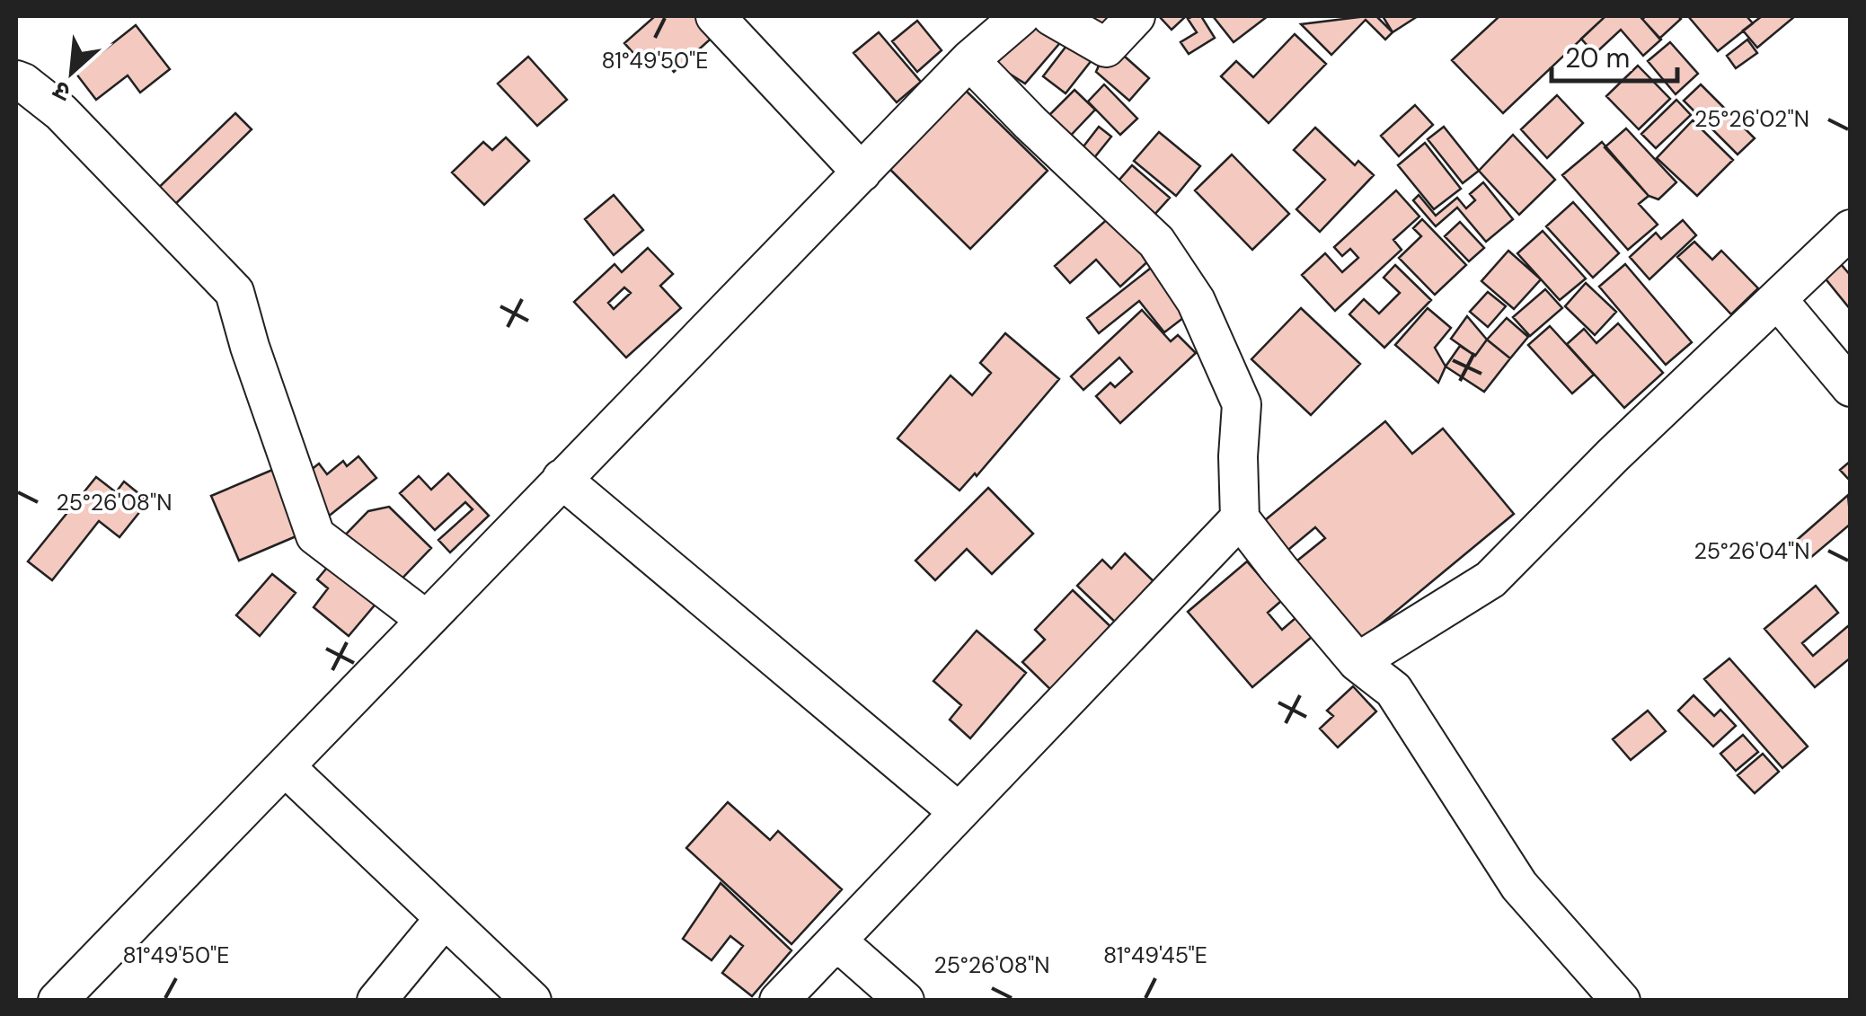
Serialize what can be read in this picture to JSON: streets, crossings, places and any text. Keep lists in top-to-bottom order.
{
  "scale_bar": "20 m",
  "north": "bottom left",
  "coordinates": [
    "81°49'50\"E",
    "25°26'02\"N",
    "25°26'08\"N",
    "25°26'04\"N",
    "81°49'45\"E"
  ]
}
